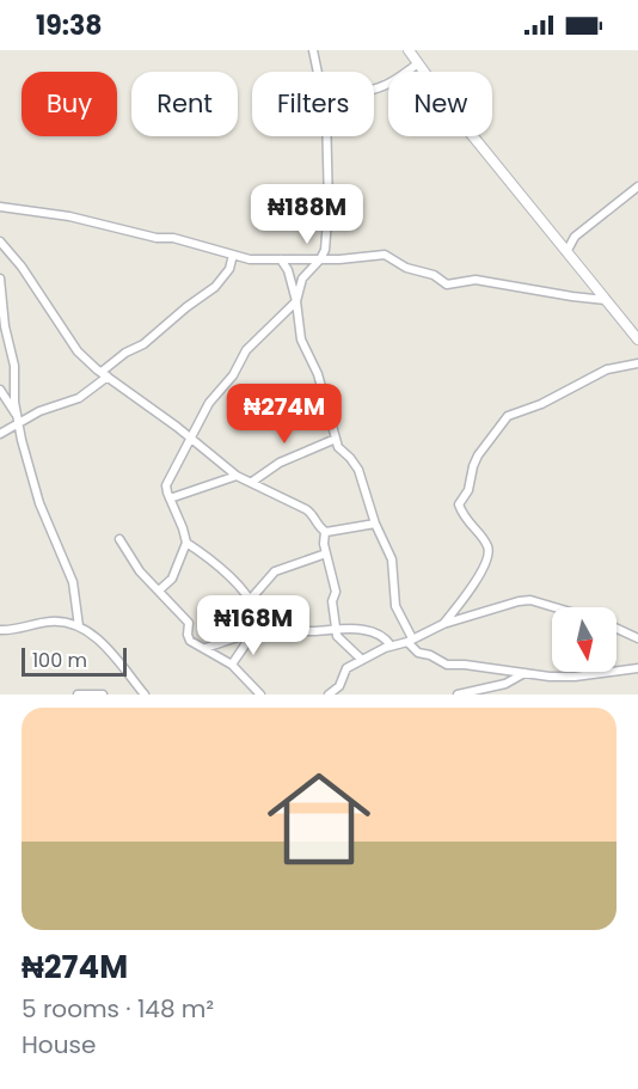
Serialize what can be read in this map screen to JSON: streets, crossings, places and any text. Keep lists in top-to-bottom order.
{
  "scale_bar": "100 m",
  "north": "bottom",
  "page": {
    "status": "19:38",
    "chip": [
      "Buy",
      "Rent",
      "Filters",
      "New"
    ],
    "price": ["₦188M", "₦274M", "₦168M"],
    "scale": "100 m",
    "list": [
      {
        "name": "₦274M",
        "note": "5 rooms · 148 m² · House"
      }
    ]
  }
}
